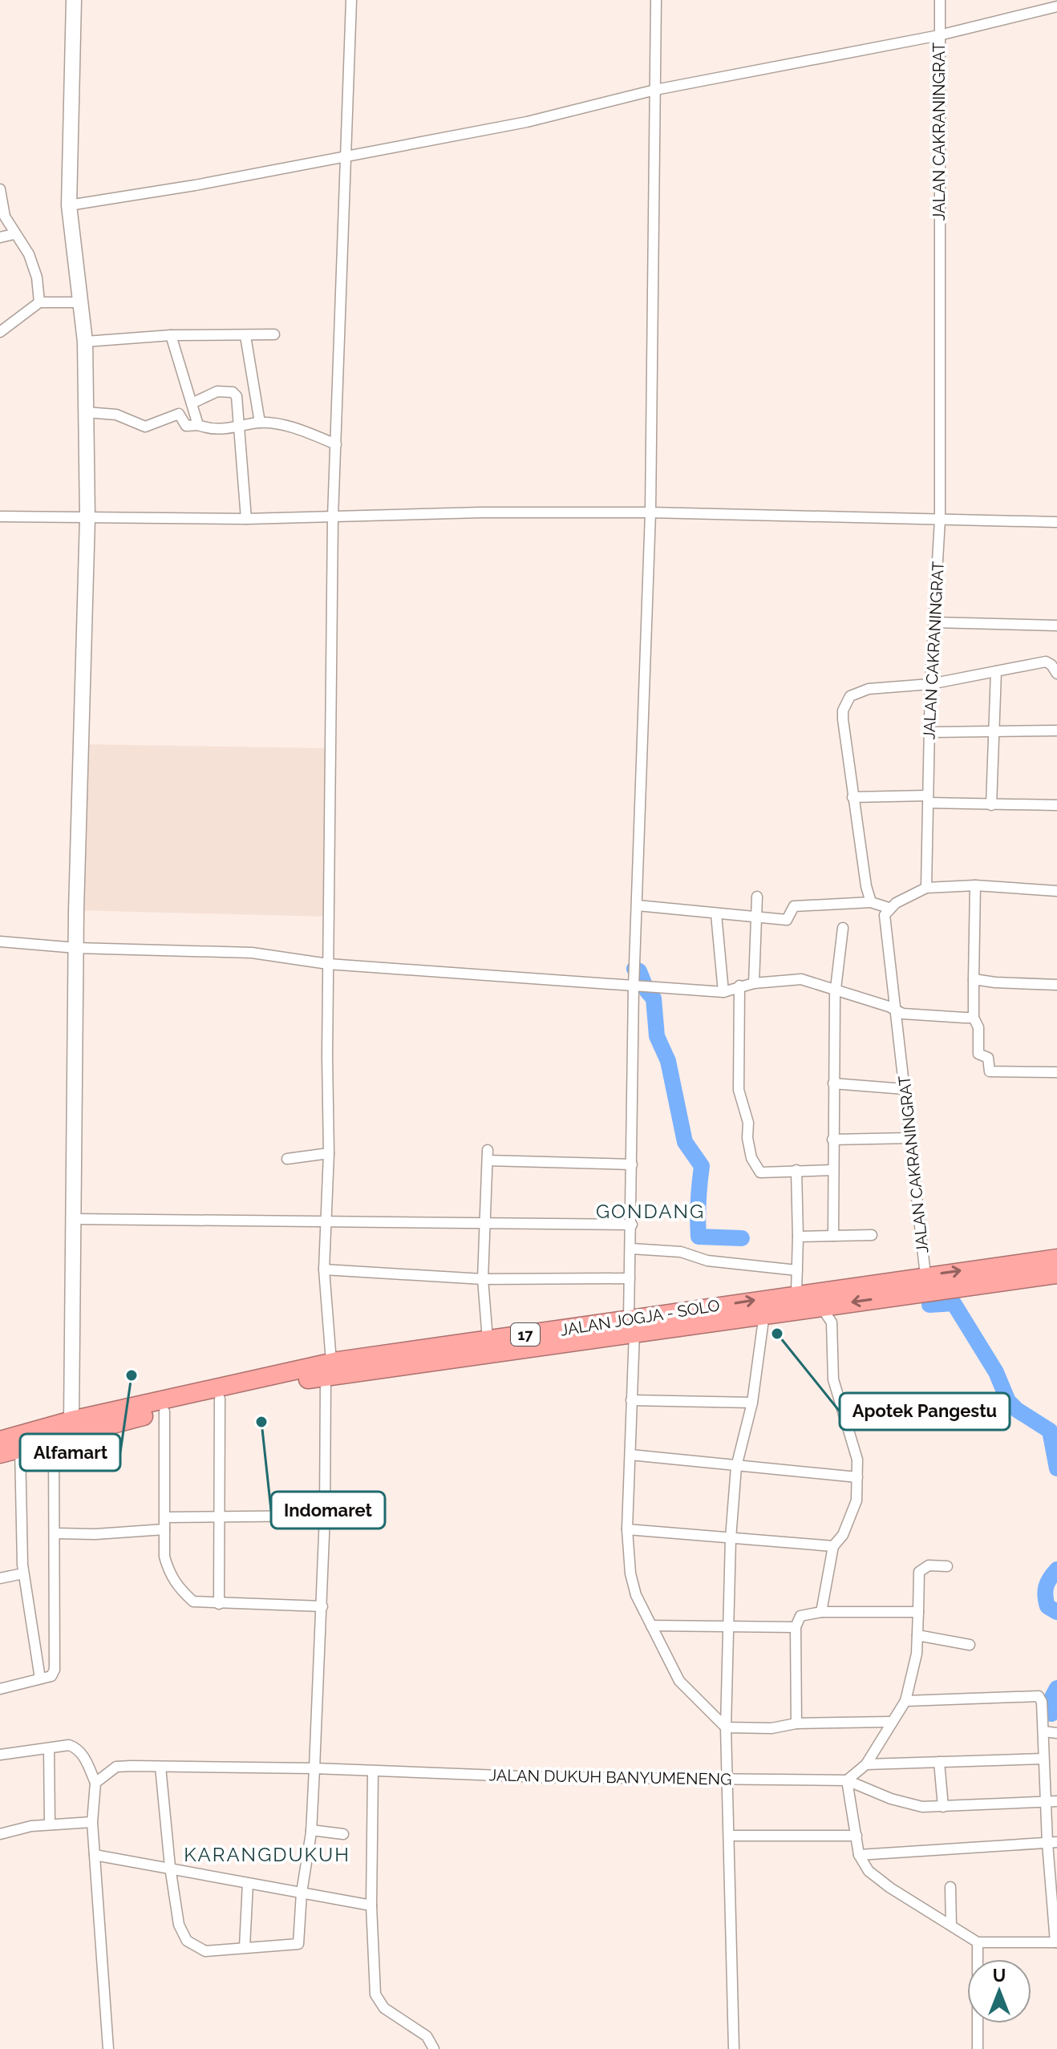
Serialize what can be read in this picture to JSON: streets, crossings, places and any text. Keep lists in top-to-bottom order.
{
  "streets": {
    "highway": ["JALAN JOGJA - SOLO", "17"],
    "street": ["JALAN CAKRANINGRAT", "JALAN DUKUH BANYUMENENG"]
  },
  "crossings": [
    ["JALAN CAKRANINGRAT", "JALAN JOGJA - SOLO"]
  ],
  "districts": ["GONDANG", "KARANGDUKUH"],
  "places": ["Apotek Pangestu", "Alfamart", "Indomaret"],
  "north": "top"
}
